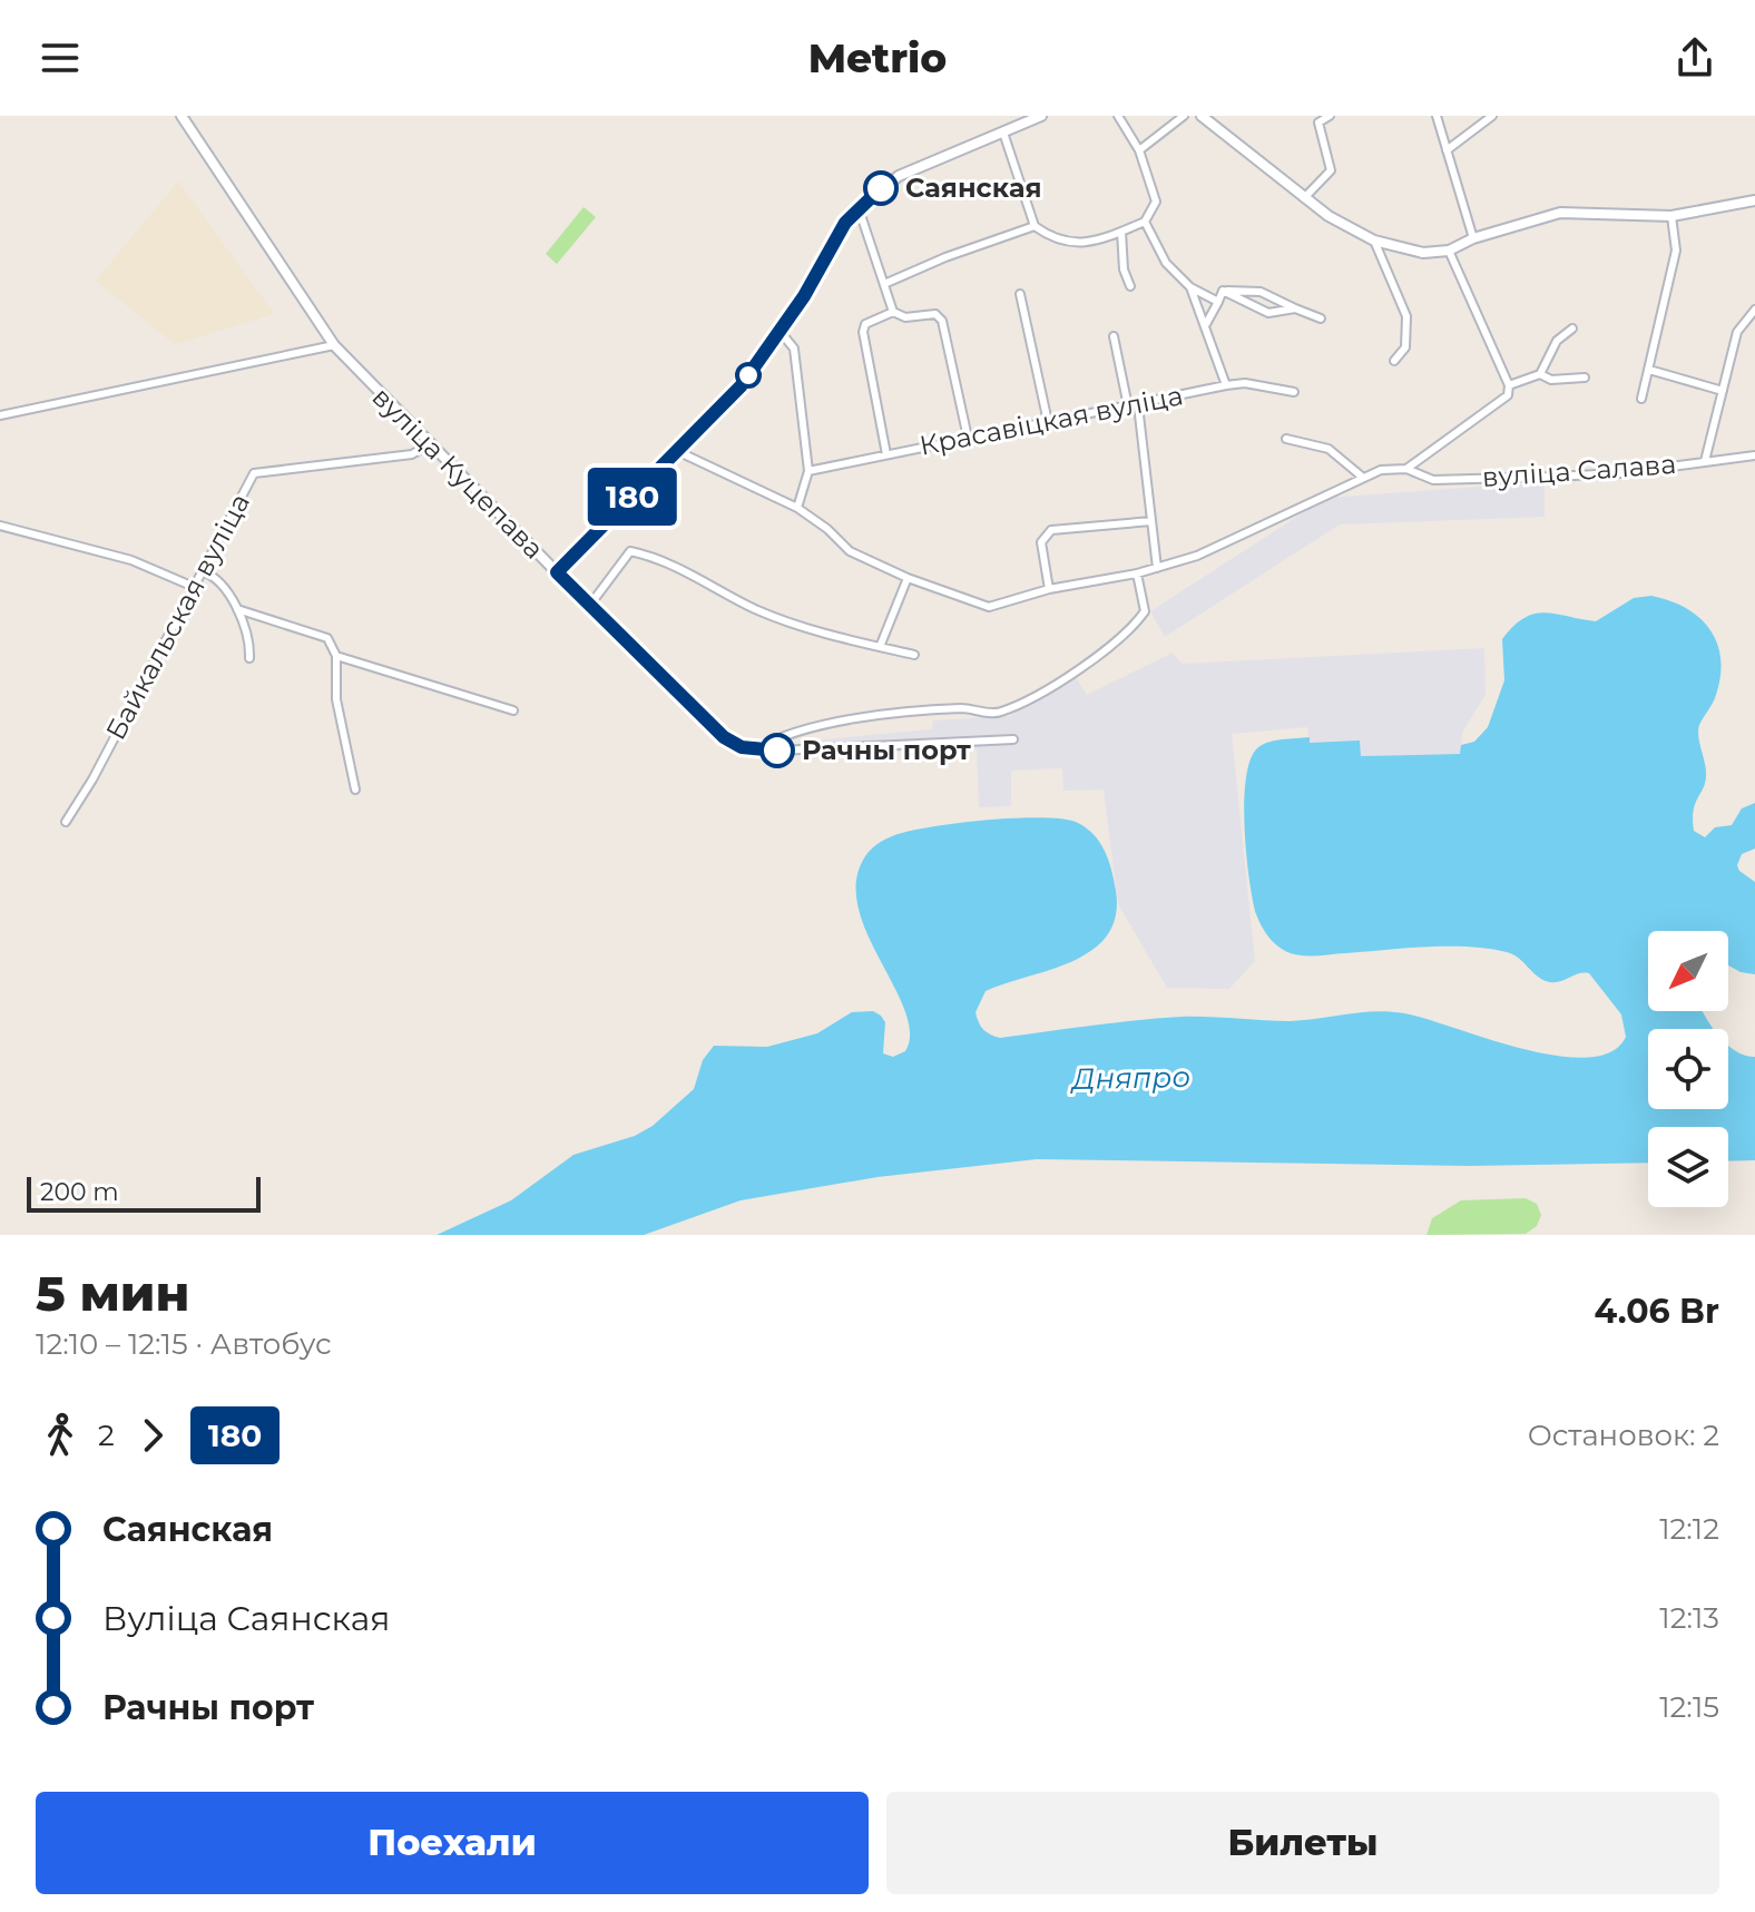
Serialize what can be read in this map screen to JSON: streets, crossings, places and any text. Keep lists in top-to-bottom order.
{
  "streets": {
    "main road": ["вуліца Куцепава"],
    "street": ["Красавіцкая вуліца", "вуліца Салава", "Байкальская вуліца"]
  },
  "crossings": [
    ["вуліца Куцепава", "Байкальская вуліца"]
  ],
  "water": ["Дняпро"],
  "places": ["Саянская", "Рачны порт"],
  "lines": ["bus line 180"],
  "scale_bar": "200 m",
  "north": "bottom left",
  "page": {
    "header": "Metrio",
    "on_map": "180",
    "scale": "200 m",
    "heading": ["5 мин", "12:10 – 12:15 · Автобус", "4.06 Br"],
    "legs": ["2", "180", "Остановок: 2"],
    "list": [
      {
        "name": "Саянская",
        "value": "12:12"
      },
      {
        "name": "Вуліца Саянская",
        "value": "12:13"
      },
      {
        "name": "Рачны порт",
        "value": "12:15"
      }
    ],
    "buttons": ["Поехали", "Билеты"]
  }
}
